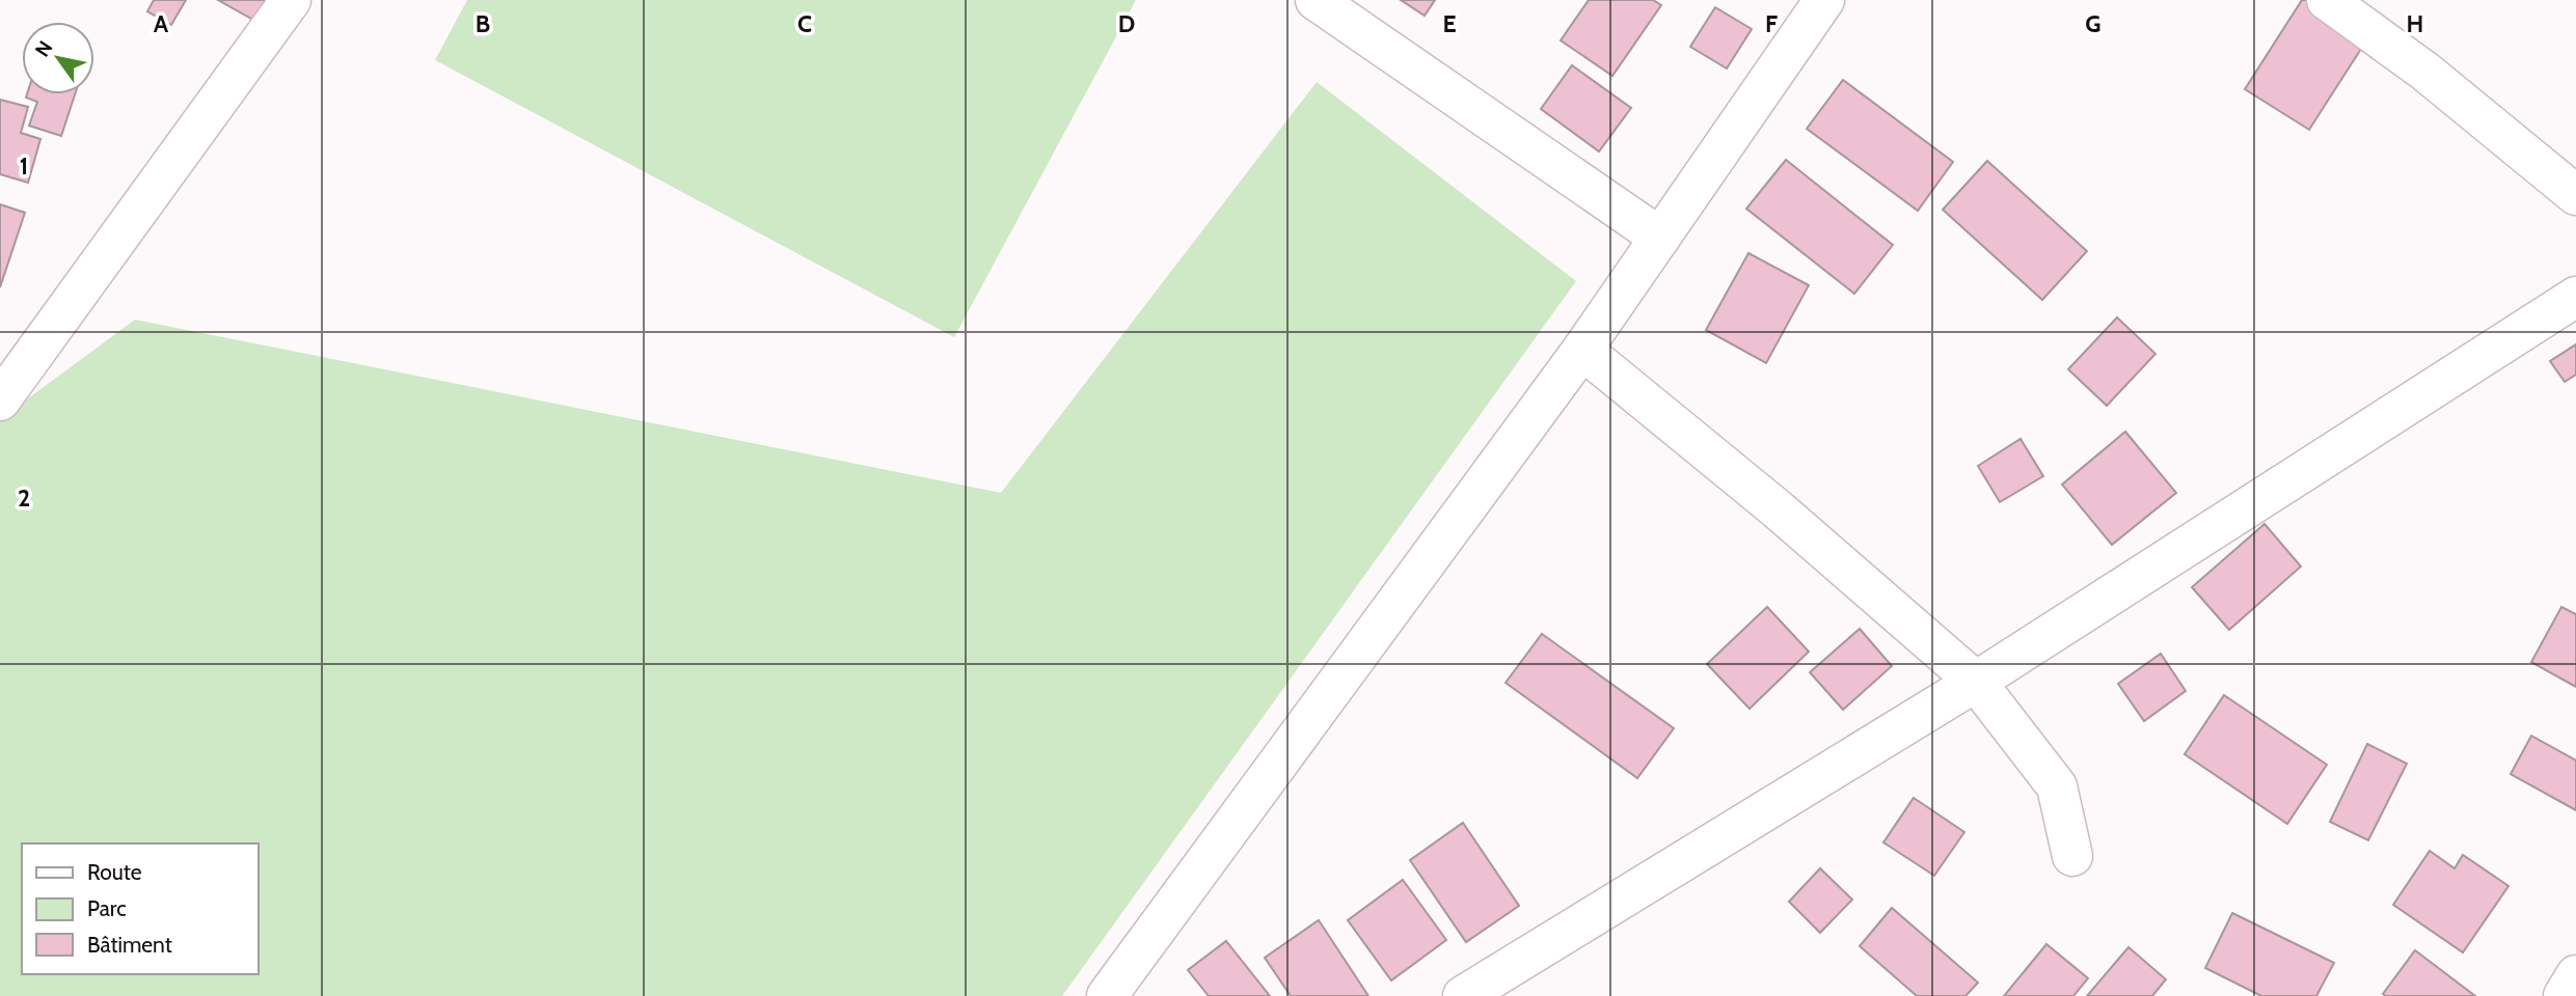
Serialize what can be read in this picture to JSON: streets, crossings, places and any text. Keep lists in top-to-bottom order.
{
  "legend": ["Route", "Parc", "Bâtiment"],
  "north": "top left",
  "grid": {
    "columns": [
      "A",
      "B",
      "C",
      "D",
      "E",
      "F",
      "G",
      "H"
    ],
    "rows": ["1", "2"]
  }
}
